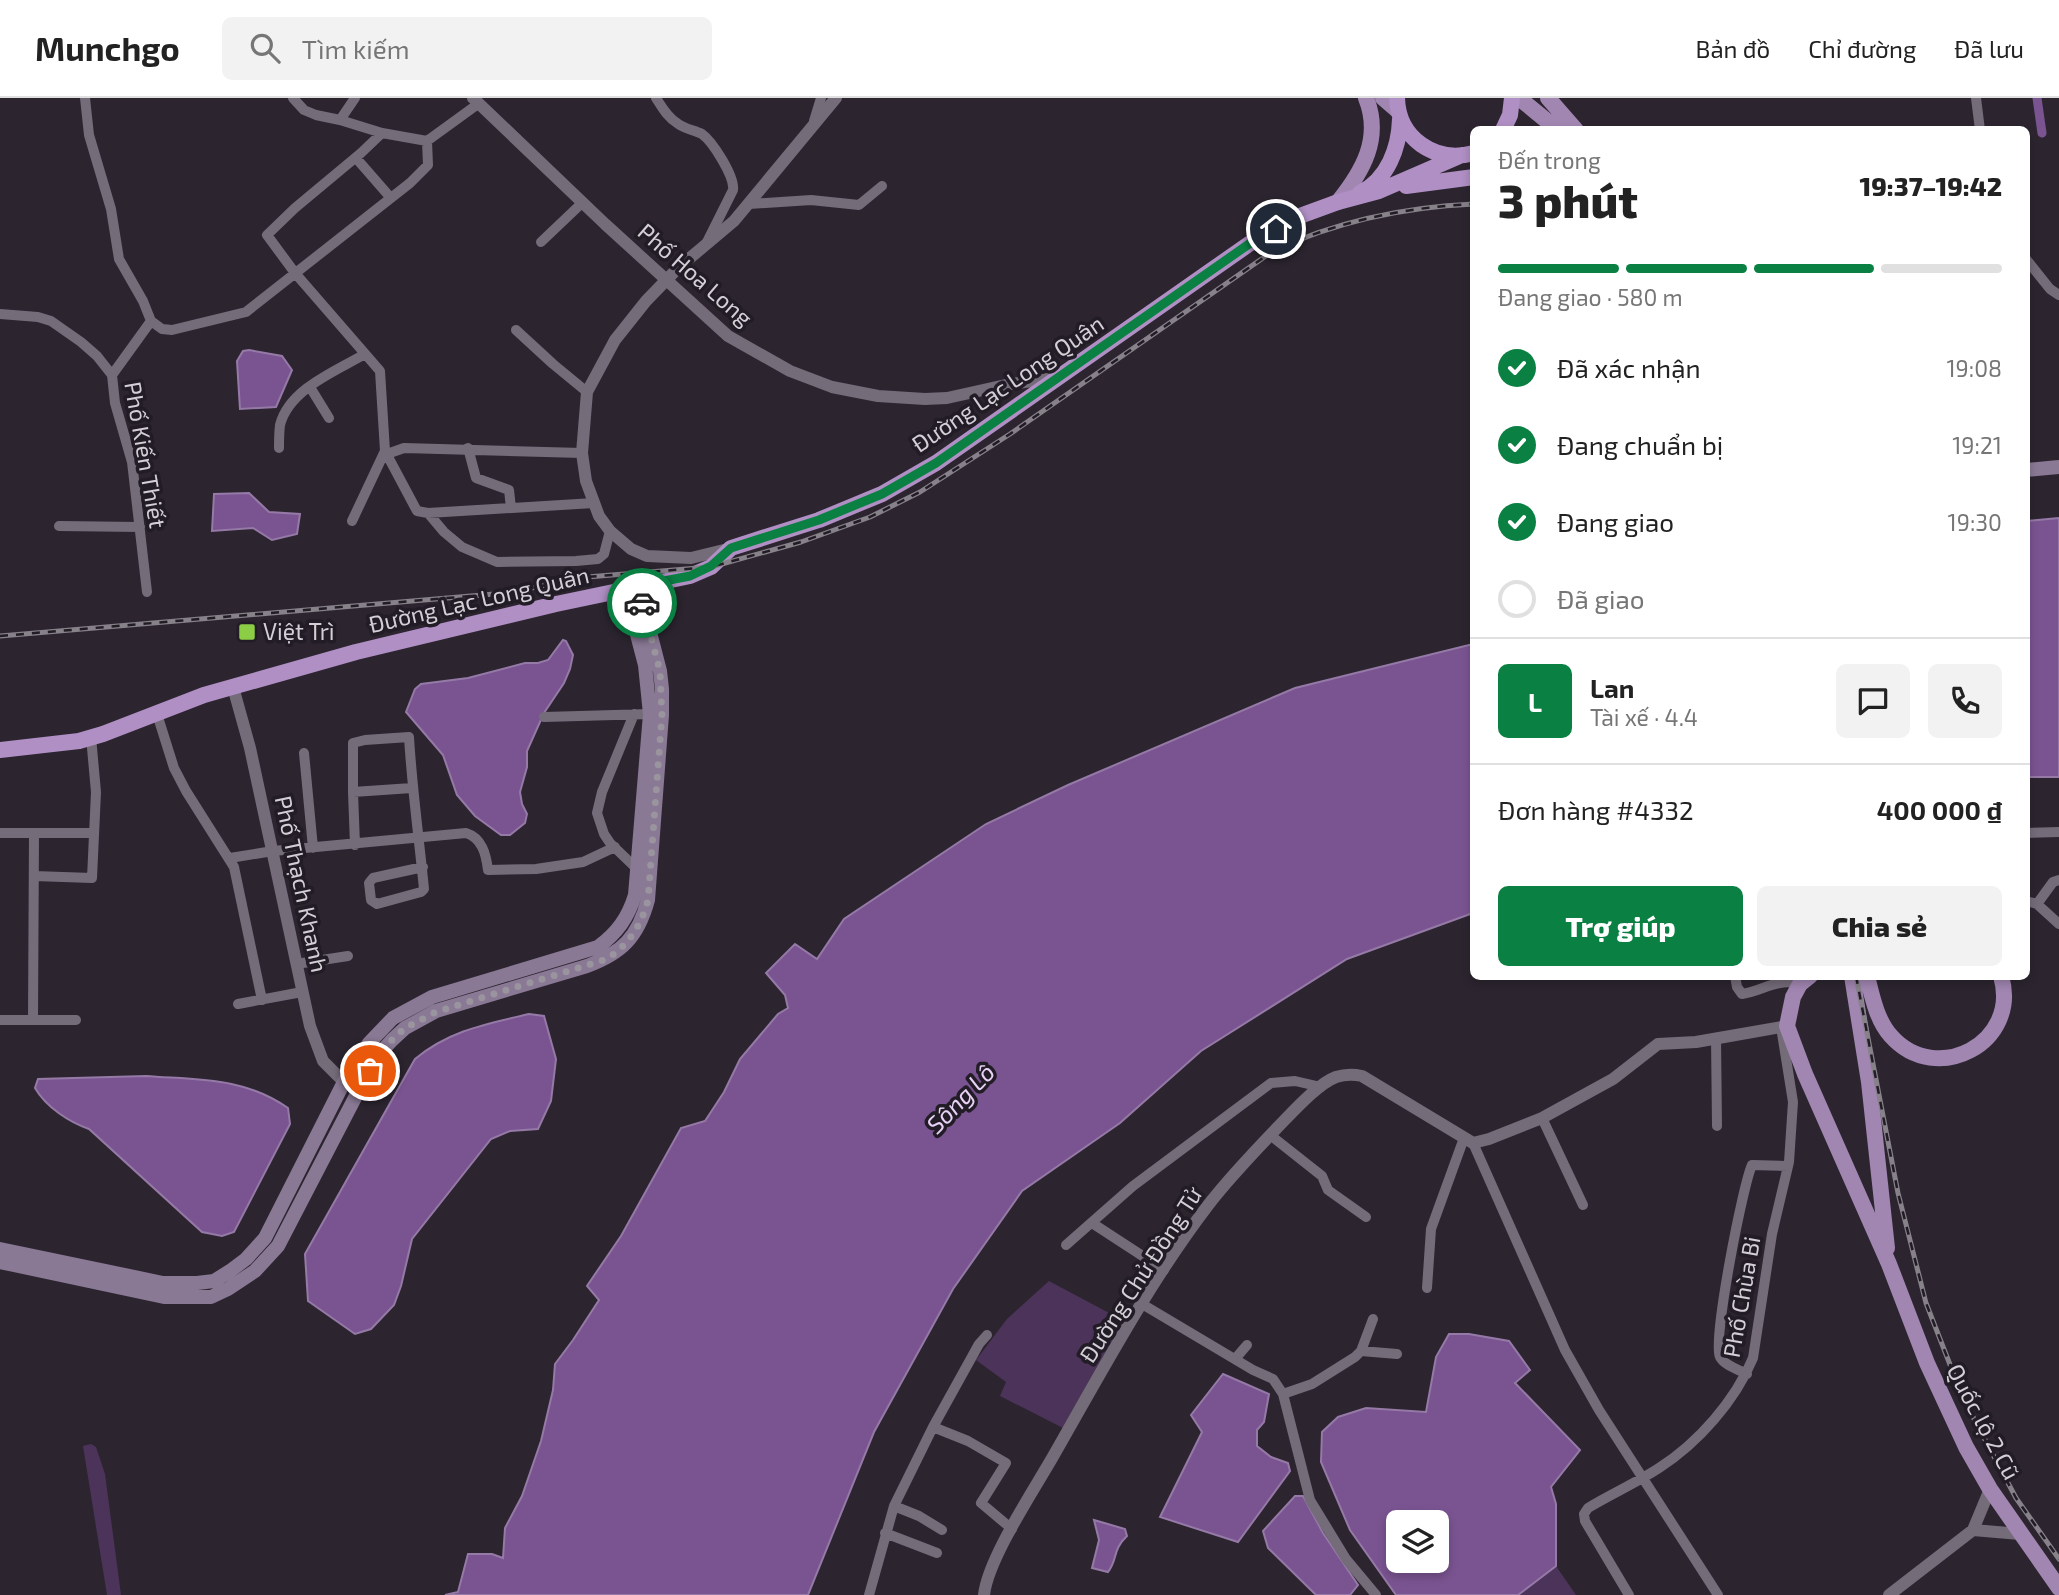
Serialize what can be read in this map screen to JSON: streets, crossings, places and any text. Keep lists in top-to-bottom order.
{
  "streets": {
    "highway": ["Đường Lạc Long Quân"],
    "main road": ["Quốc lộ 2 Cũ"],
    "street": [
      "Phố Hoa Long",
      "Phố Kiến Thiết",
      "Phố Thạch Khanh",
      "Đường Chử Đồng Tử",
      "Phố Chùa Bi"
    ]
  },
  "crossings": [
    ["Phố Hoa Long", "Đường Lạc Long Quân"],
    ["Đường Lạc Long Quân", "Phố Thạch Khanh"],
    ["Phố Chùa Bi", "Quốc lộ 2 Cũ"]
  ],
  "water": ["Sông Lô"],
  "places": {
    "transit": ["Việt Trì"]
  },
  "page": {
    "header": "Munchgo",
    "search": "Tìm kiếm",
    "nav": ["Bản đồ", "Chỉ đường", "Đã lưu"],
    "heading": ["3 phút", "Đến trong", "19:37–19:42"],
    "panel": [
      "Lan",
      "Tài xế · 4.4",
      "Đơn hàng #4332",
      "400 000 ₫"
    ],
    "bar": "Đang giao · 580 m",
    "list": [
      ["Đã xác nhận", "19:08"],
      ["Đang chuẩn bị", "19:21"],
      ["Đang giao", "19:30"],
      "Đã giao"
    ],
    "round": "L",
    "buttons": ["Trợ giúp", "Chia sẻ"]
  }
}
